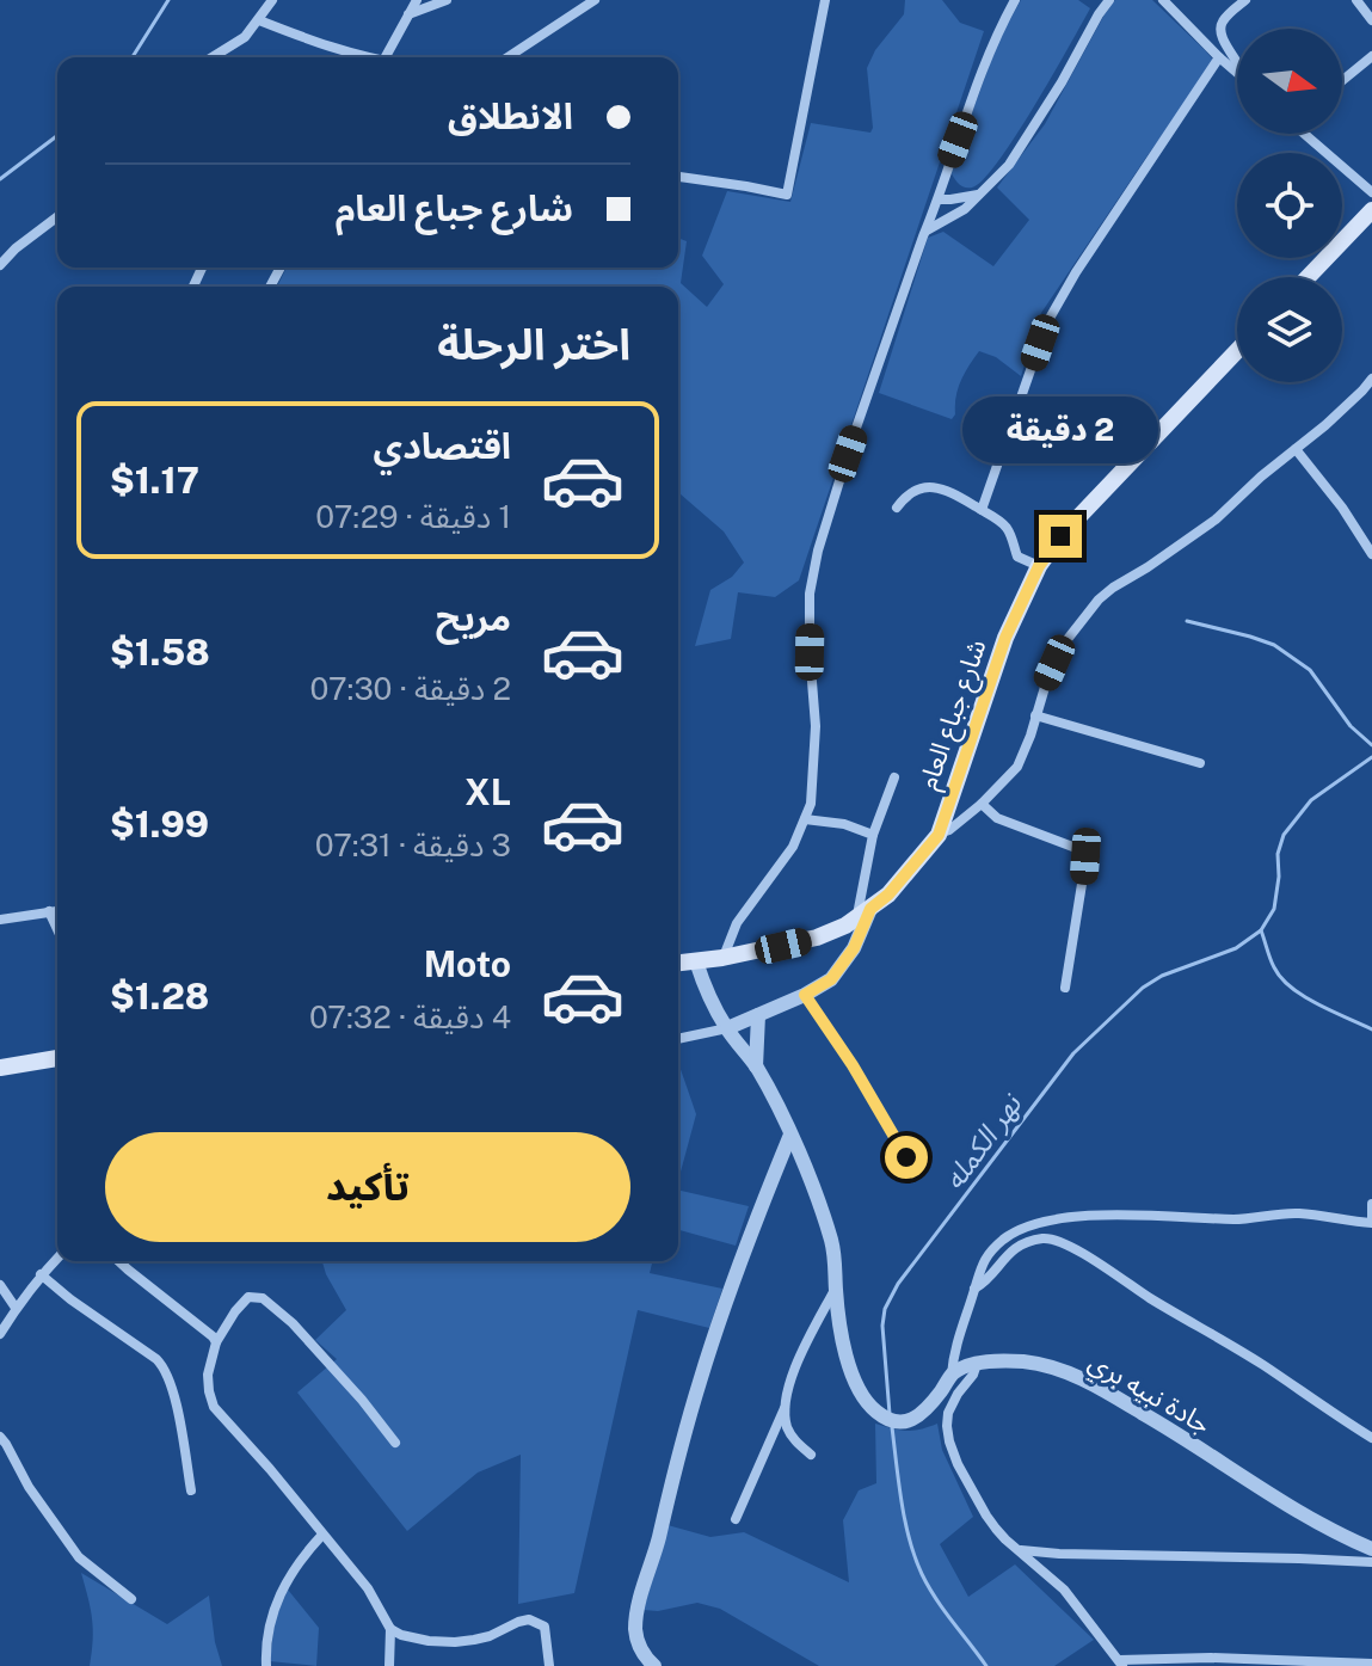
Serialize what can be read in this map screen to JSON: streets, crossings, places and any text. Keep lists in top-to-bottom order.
{
  "streets": {
    "main road": ["شارع جباع العام"],
    "street": ["جادة نبيه بري"]
  },
  "water": ["نهر الكمله"],
  "north": "right",
  "page": {
    "banner": ["الانطلاق", "شارع جباع العام"],
    "heading": "اختر الرحلة",
    "bubble": "2 دقيقة",
    "list": [
      {
        "name": "اقتصادي",
        "note": "1 دقيقة · 07:29",
        "value": "$1.17"
      },
      {
        "name": "مريح",
        "note": "2 دقيقة · 07:30",
        "value": "$1.58"
      },
      {
        "name": "XL",
        "note": "3 دقيقة · 07:31",
        "value": "$1.99"
      },
      {
        "name": "Moto",
        "note": "4 دقيقة · 07:32",
        "value": "$1.28"
      }
    ],
    "buttons": "تأكيد"
  }
}
